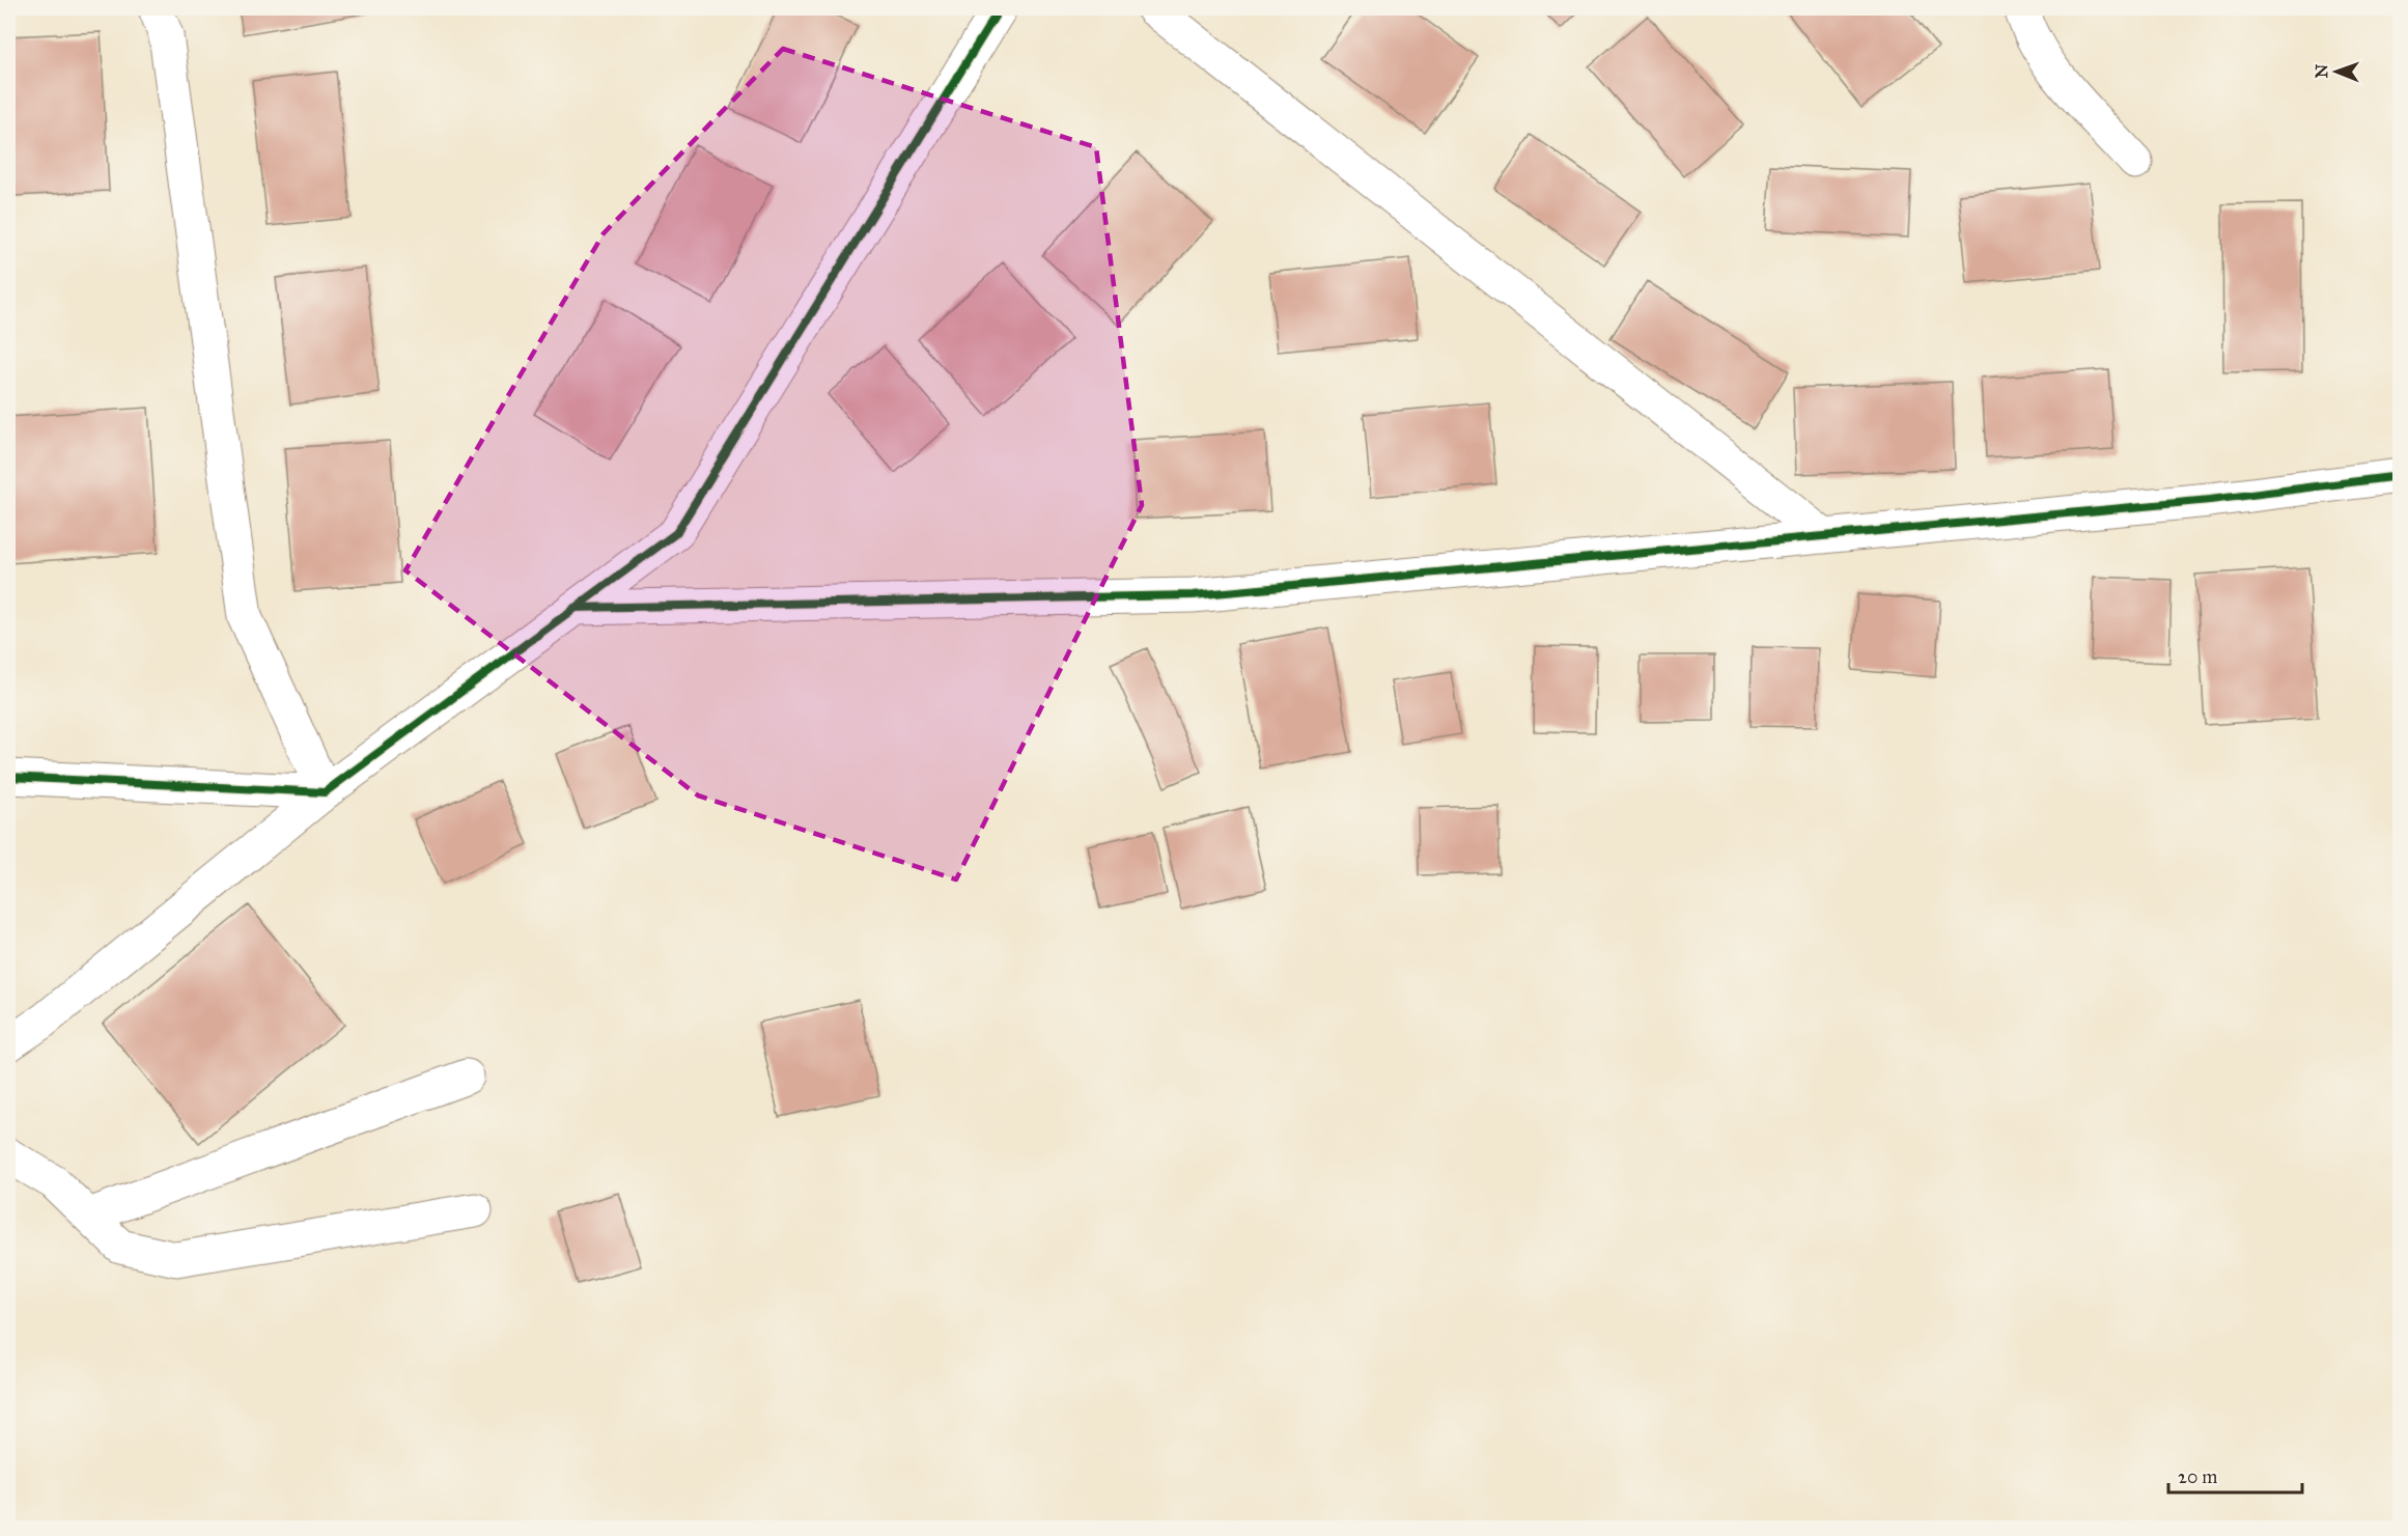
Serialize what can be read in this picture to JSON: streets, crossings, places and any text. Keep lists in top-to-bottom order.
{
  "scale_bar": "20 m",
  "north": "left"
}
